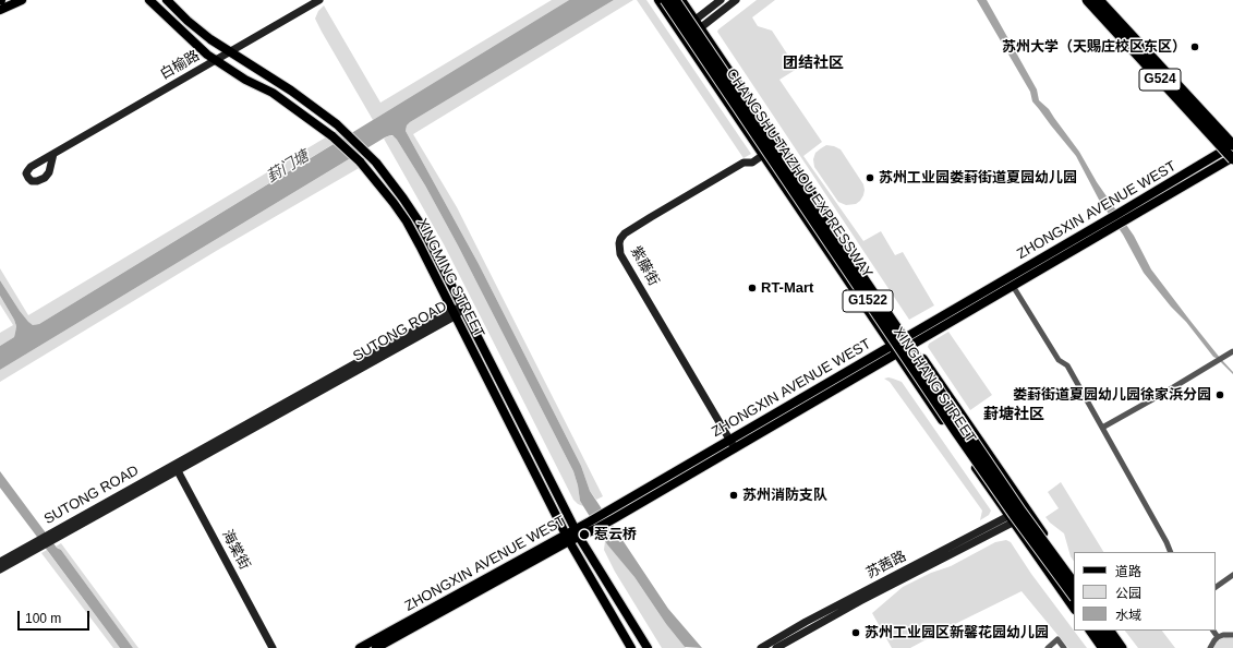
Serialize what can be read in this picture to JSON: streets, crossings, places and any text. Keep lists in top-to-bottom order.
{
  "streets": {
    "highway": ["G524", "CHANGSHU-TAIZHOU EXPRESSWAY", "G1522"],
    "main road": [
      "白榆路",
      "ZHONGXIN AVENUE WEST",
      "紫藤街",
      "XINGMING STREET",
      "SUTONG ROAD",
      "XINGHANG STREET",
      "海棠街",
      "苏茜路"
    ]
  },
  "crossings": [
    ["白榆路", "XINGMING STREET"],
    ["G524", "ZHONGXIN AVENUE WEST"],
    ["ZHONGXIN AVENUE WEST", "紫藤街"],
    ["ZHONGXIN AVENUE WEST", "XINGMING STREET"],
    ["ZHONGXIN AVENUE WEST", "XINGHANG STREET"],
    ["紫藤街", "XINGHANG STREET"],
    ["XINGMING STREET", "SUTONG ROAD"],
    ["SUTONG ROAD", "海棠街"],
    ["XINGHANG STREET", "苏茜路"]
  ],
  "districts": ["团结社区", "葑塘社区"],
  "water": ["葑门塘"],
  "places": [
    "苏州大学（天赐庄校区东区）",
    "苏州工业园娄葑街道夏园幼儿园",
    "RT-Mart",
    "娄葑街道夏园幼儿园徐家浜分园",
    "苏州消防支队",
    "惹云桥",
    "苏州工业园区新馨花园幼儿园"
  ],
  "legend": ["道路", "公园", "水域"],
  "scale_bar": "100 m"
}
